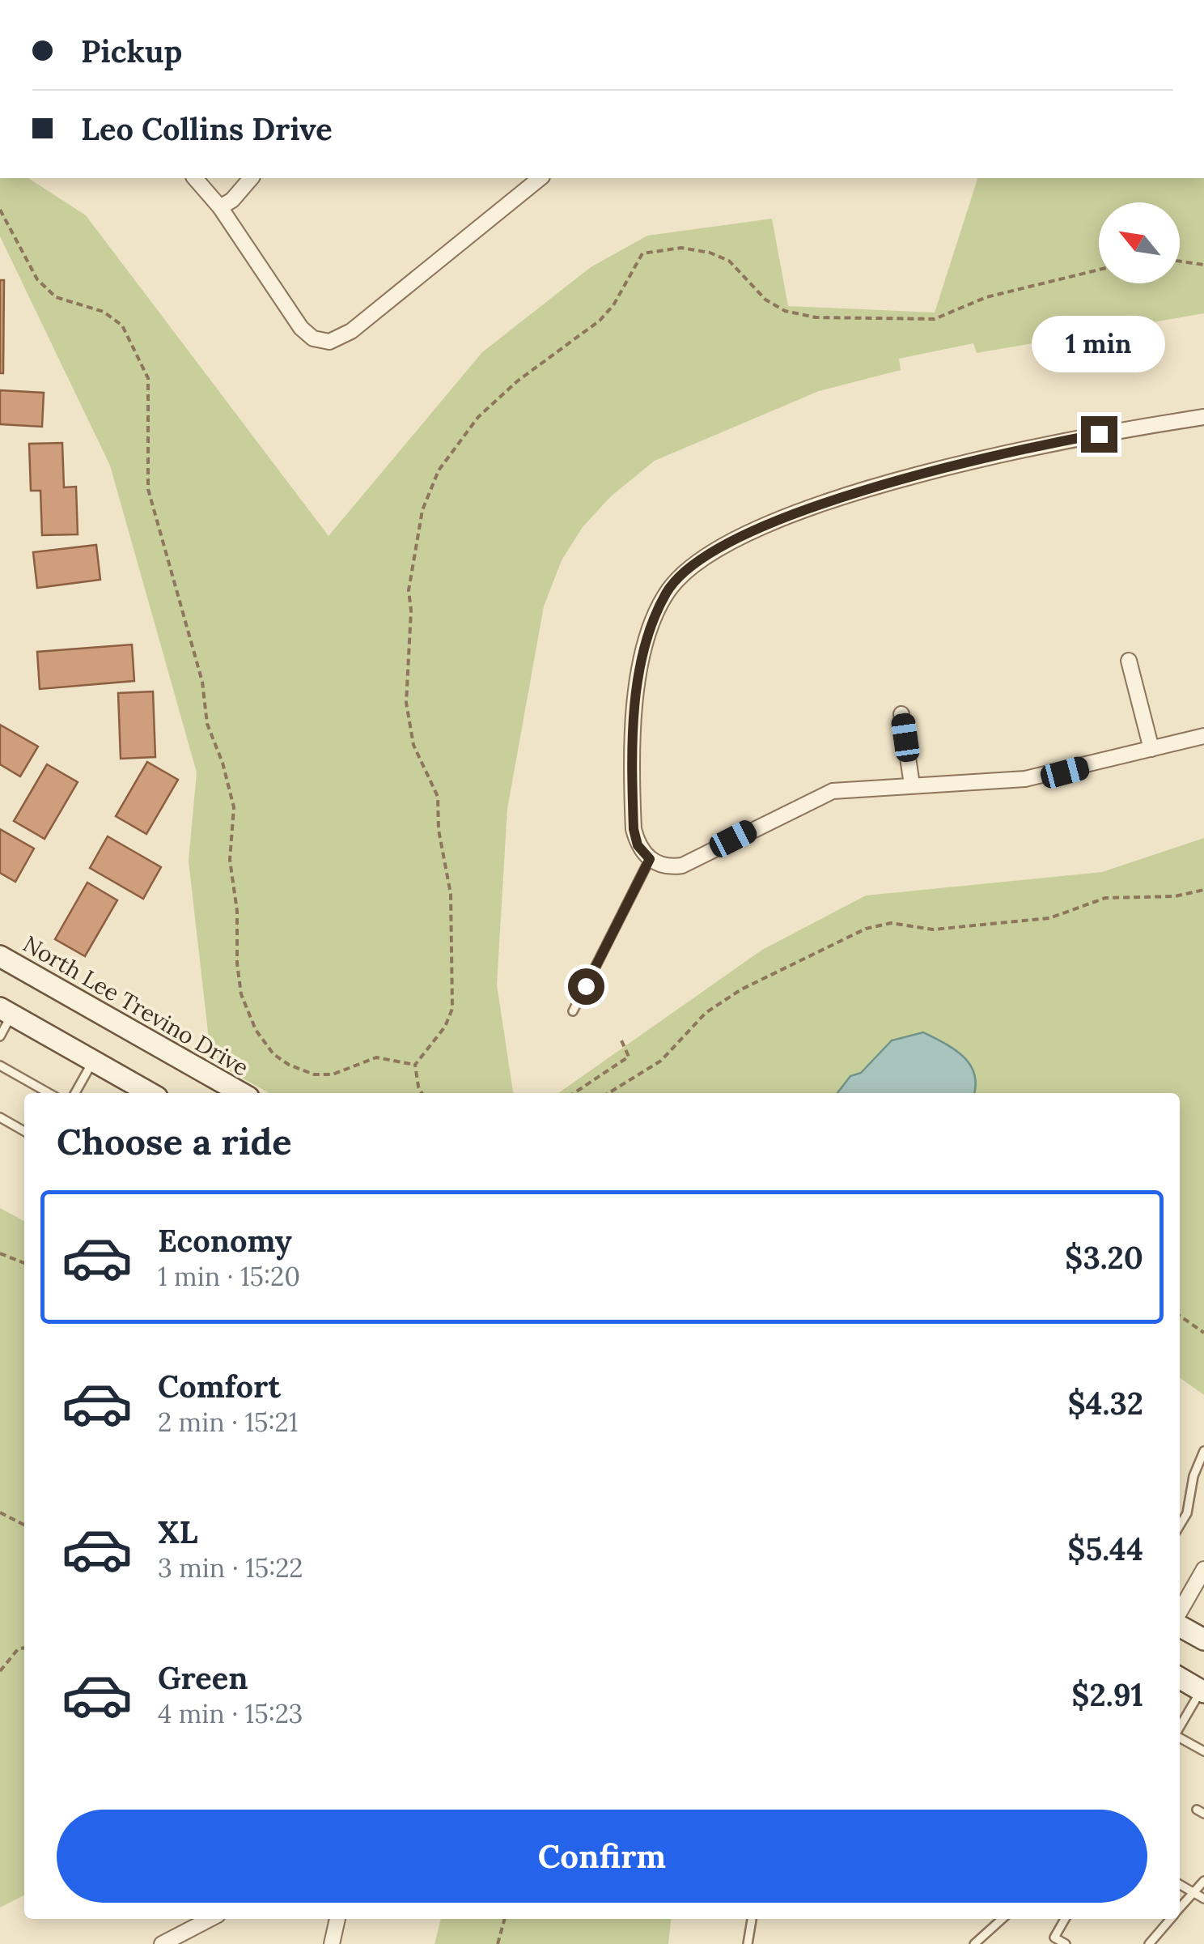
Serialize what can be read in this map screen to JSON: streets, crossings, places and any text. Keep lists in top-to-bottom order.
{
  "streets": {
    "main road": ["North Lee Trevino Drive"]
  },
  "north": "top left",
  "page": {
    "banner": ["Pickup", "Leo Collins Drive"],
    "bubble": "1 min",
    "heading": "Choose a ride",
    "list": [
      {
        "name": "Economy",
        "note": "1 min · 15:20",
        "value": "$3.20"
      },
      {
        "name": "Comfort",
        "note": "2 min · 15:21",
        "value": "$4.32"
      },
      {
        "name": "XL",
        "note": "3 min · 15:22",
        "value": "$5.44"
      },
      {
        "name": "Green",
        "note": "4 min · 15:23",
        "value": "$2.91"
      }
    ],
    "buttons": "Confirm"
  }
}
